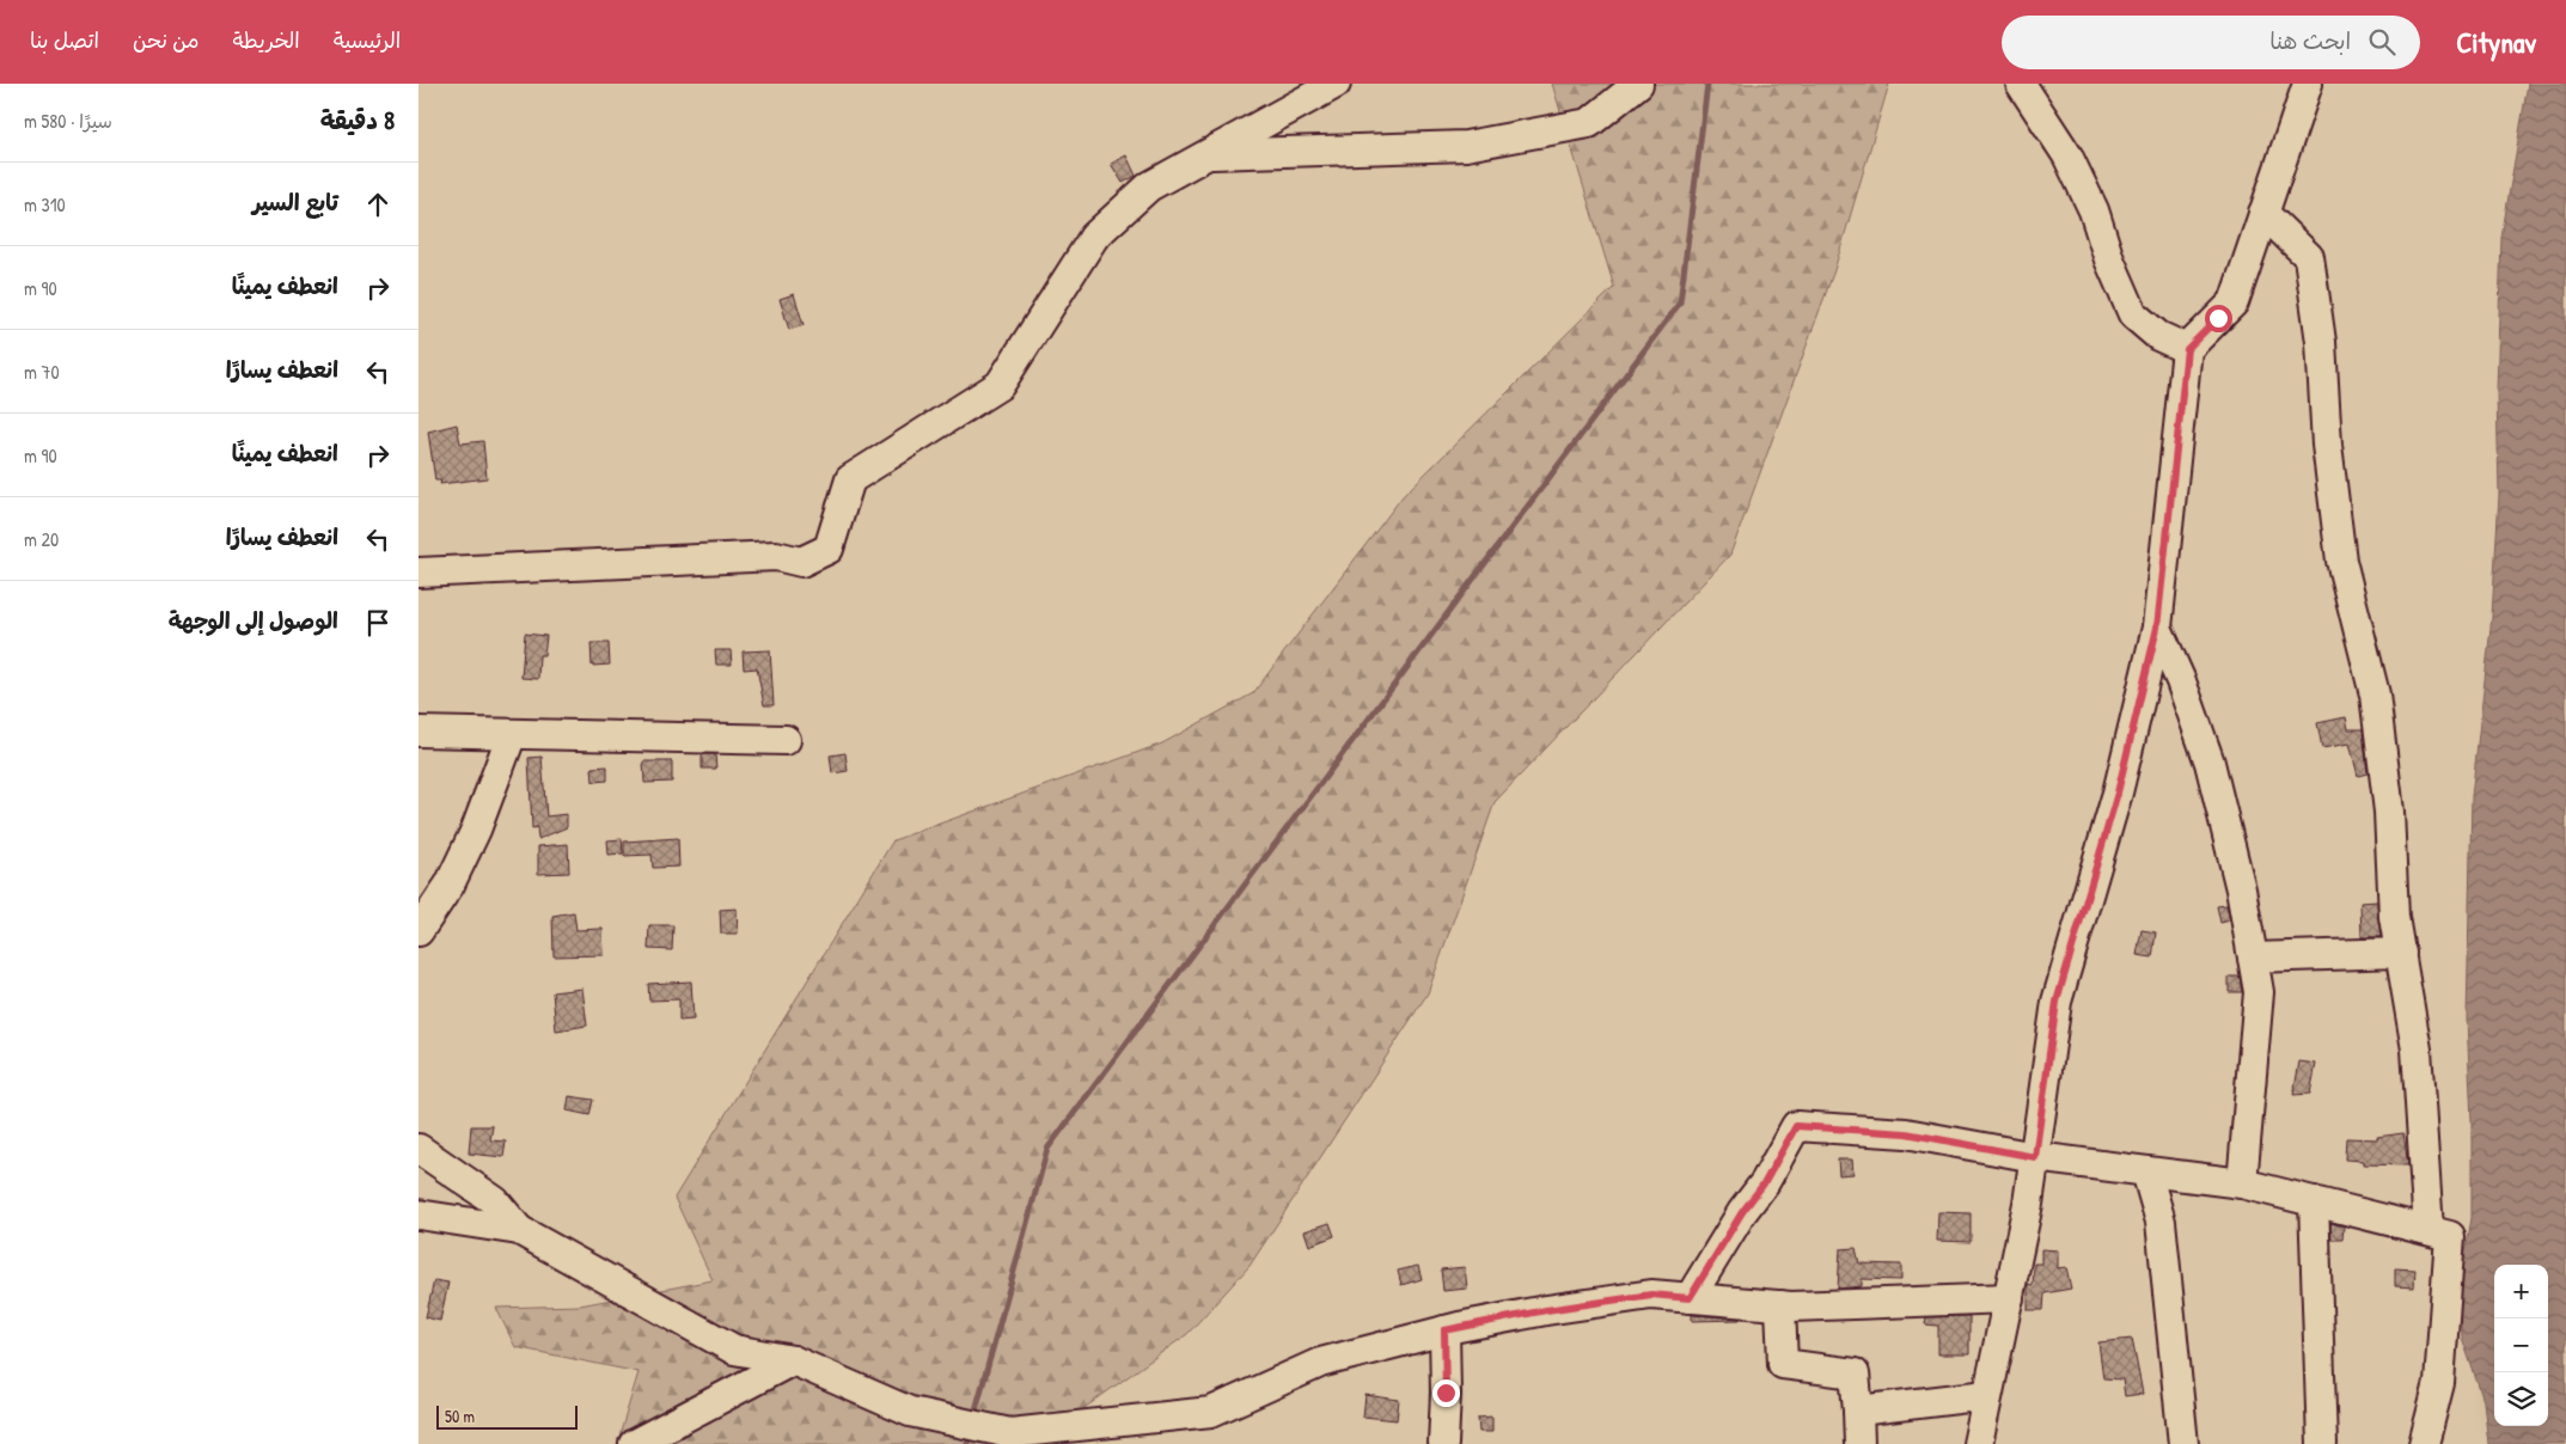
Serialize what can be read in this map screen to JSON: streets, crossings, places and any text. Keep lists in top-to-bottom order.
{
  "scale_bar": "50 m",
  "page": {
    "header": "Citynav",
    "search": "ابحث هنا",
    "nav": [
      "الرئيسية",
      "الخريطة",
      "من نحن",
      "اتصل بنا"
    ],
    "heading": ["8 دقيقة", "سيرًا · 580 m"],
    "list": [
      ["تابع السير", "310 m"],
      ["انعطف يمينًا", "90 m"],
      ["انعطف يسارًا", "70 m"],
      ["انعطف يمينًا", "90 m"],
      ["انعطف يسارًا", "20 m"],
      "الوصول إلى الوجهة"
    ],
    "map_buttons": ["+", "−"],
    "scale": "50 m"
  }
}
